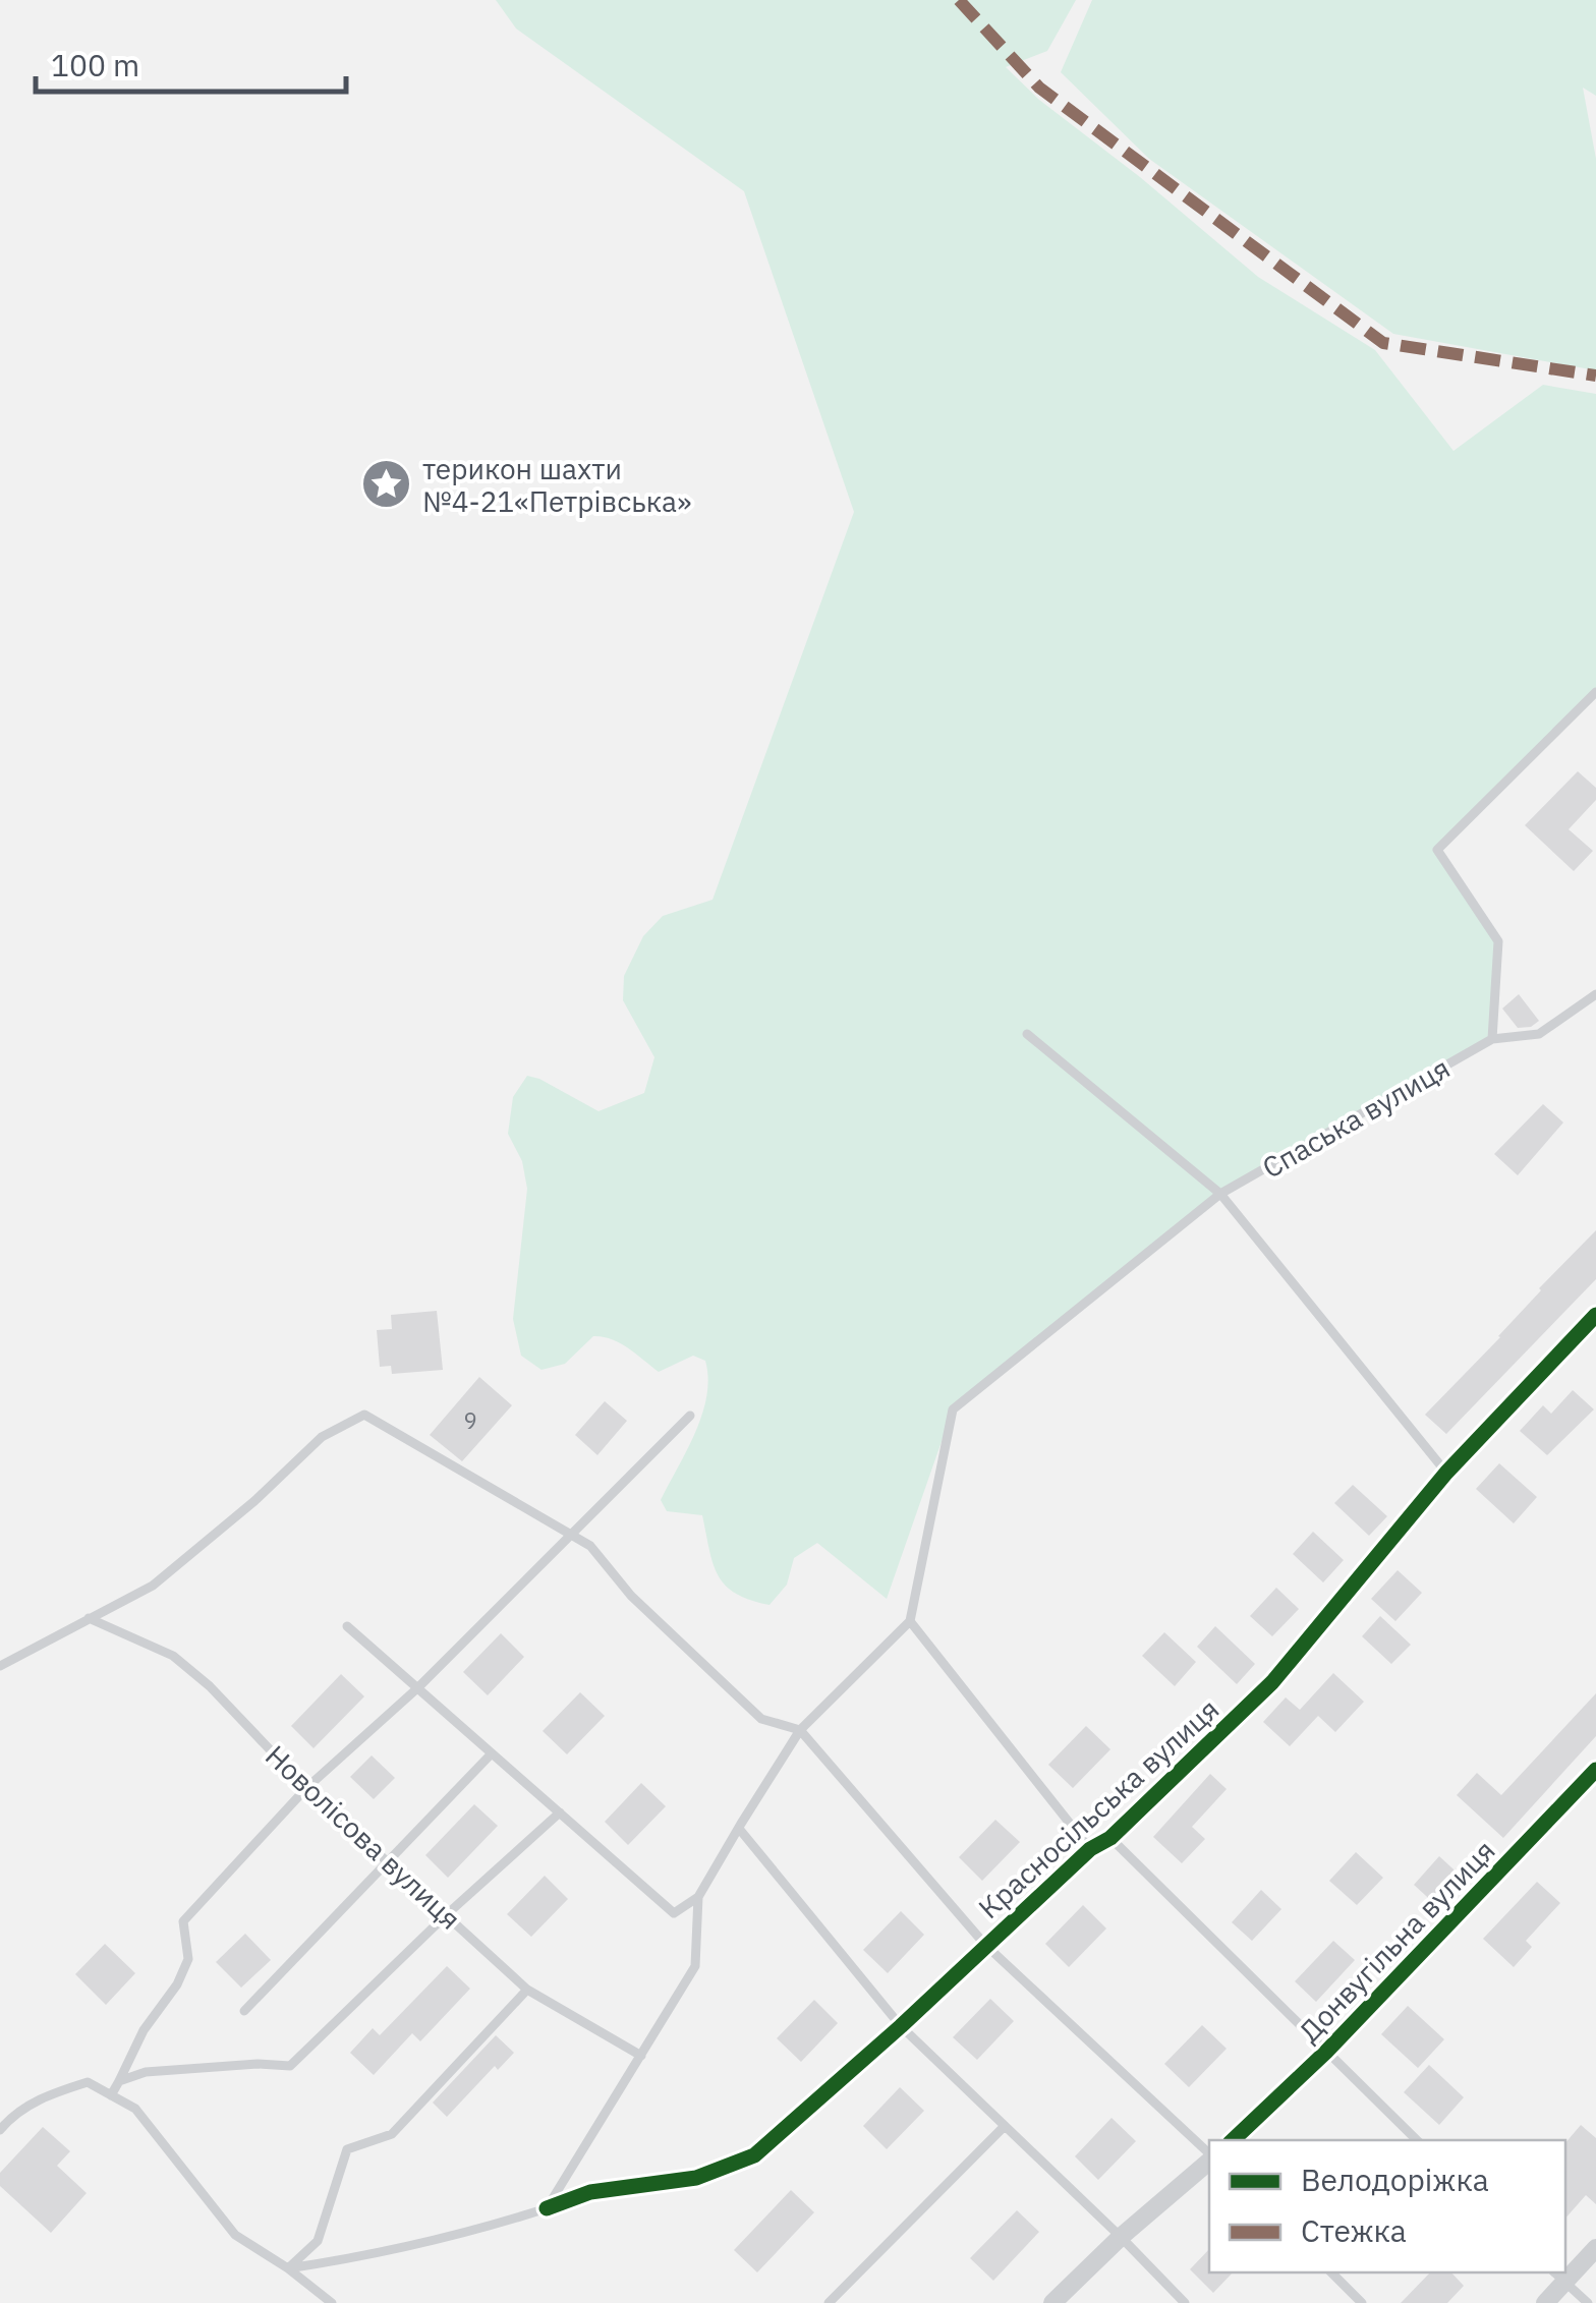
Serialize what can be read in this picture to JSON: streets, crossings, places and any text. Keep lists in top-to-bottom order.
{
  "streets": {
    "street": ["Красносільська вулиця", "Донвугільна вулиця"],
    "lane": ["Спаська вулиця", "Новолісова вулиця"]
  },
  "places": {
    "place": ["терикон шахти №4-21«Петрівська»"]
  },
  "house_numbers": ["9"],
  "legend": ["Велодоріжка", "Стежка"],
  "scale_bar": "100 m"
}
